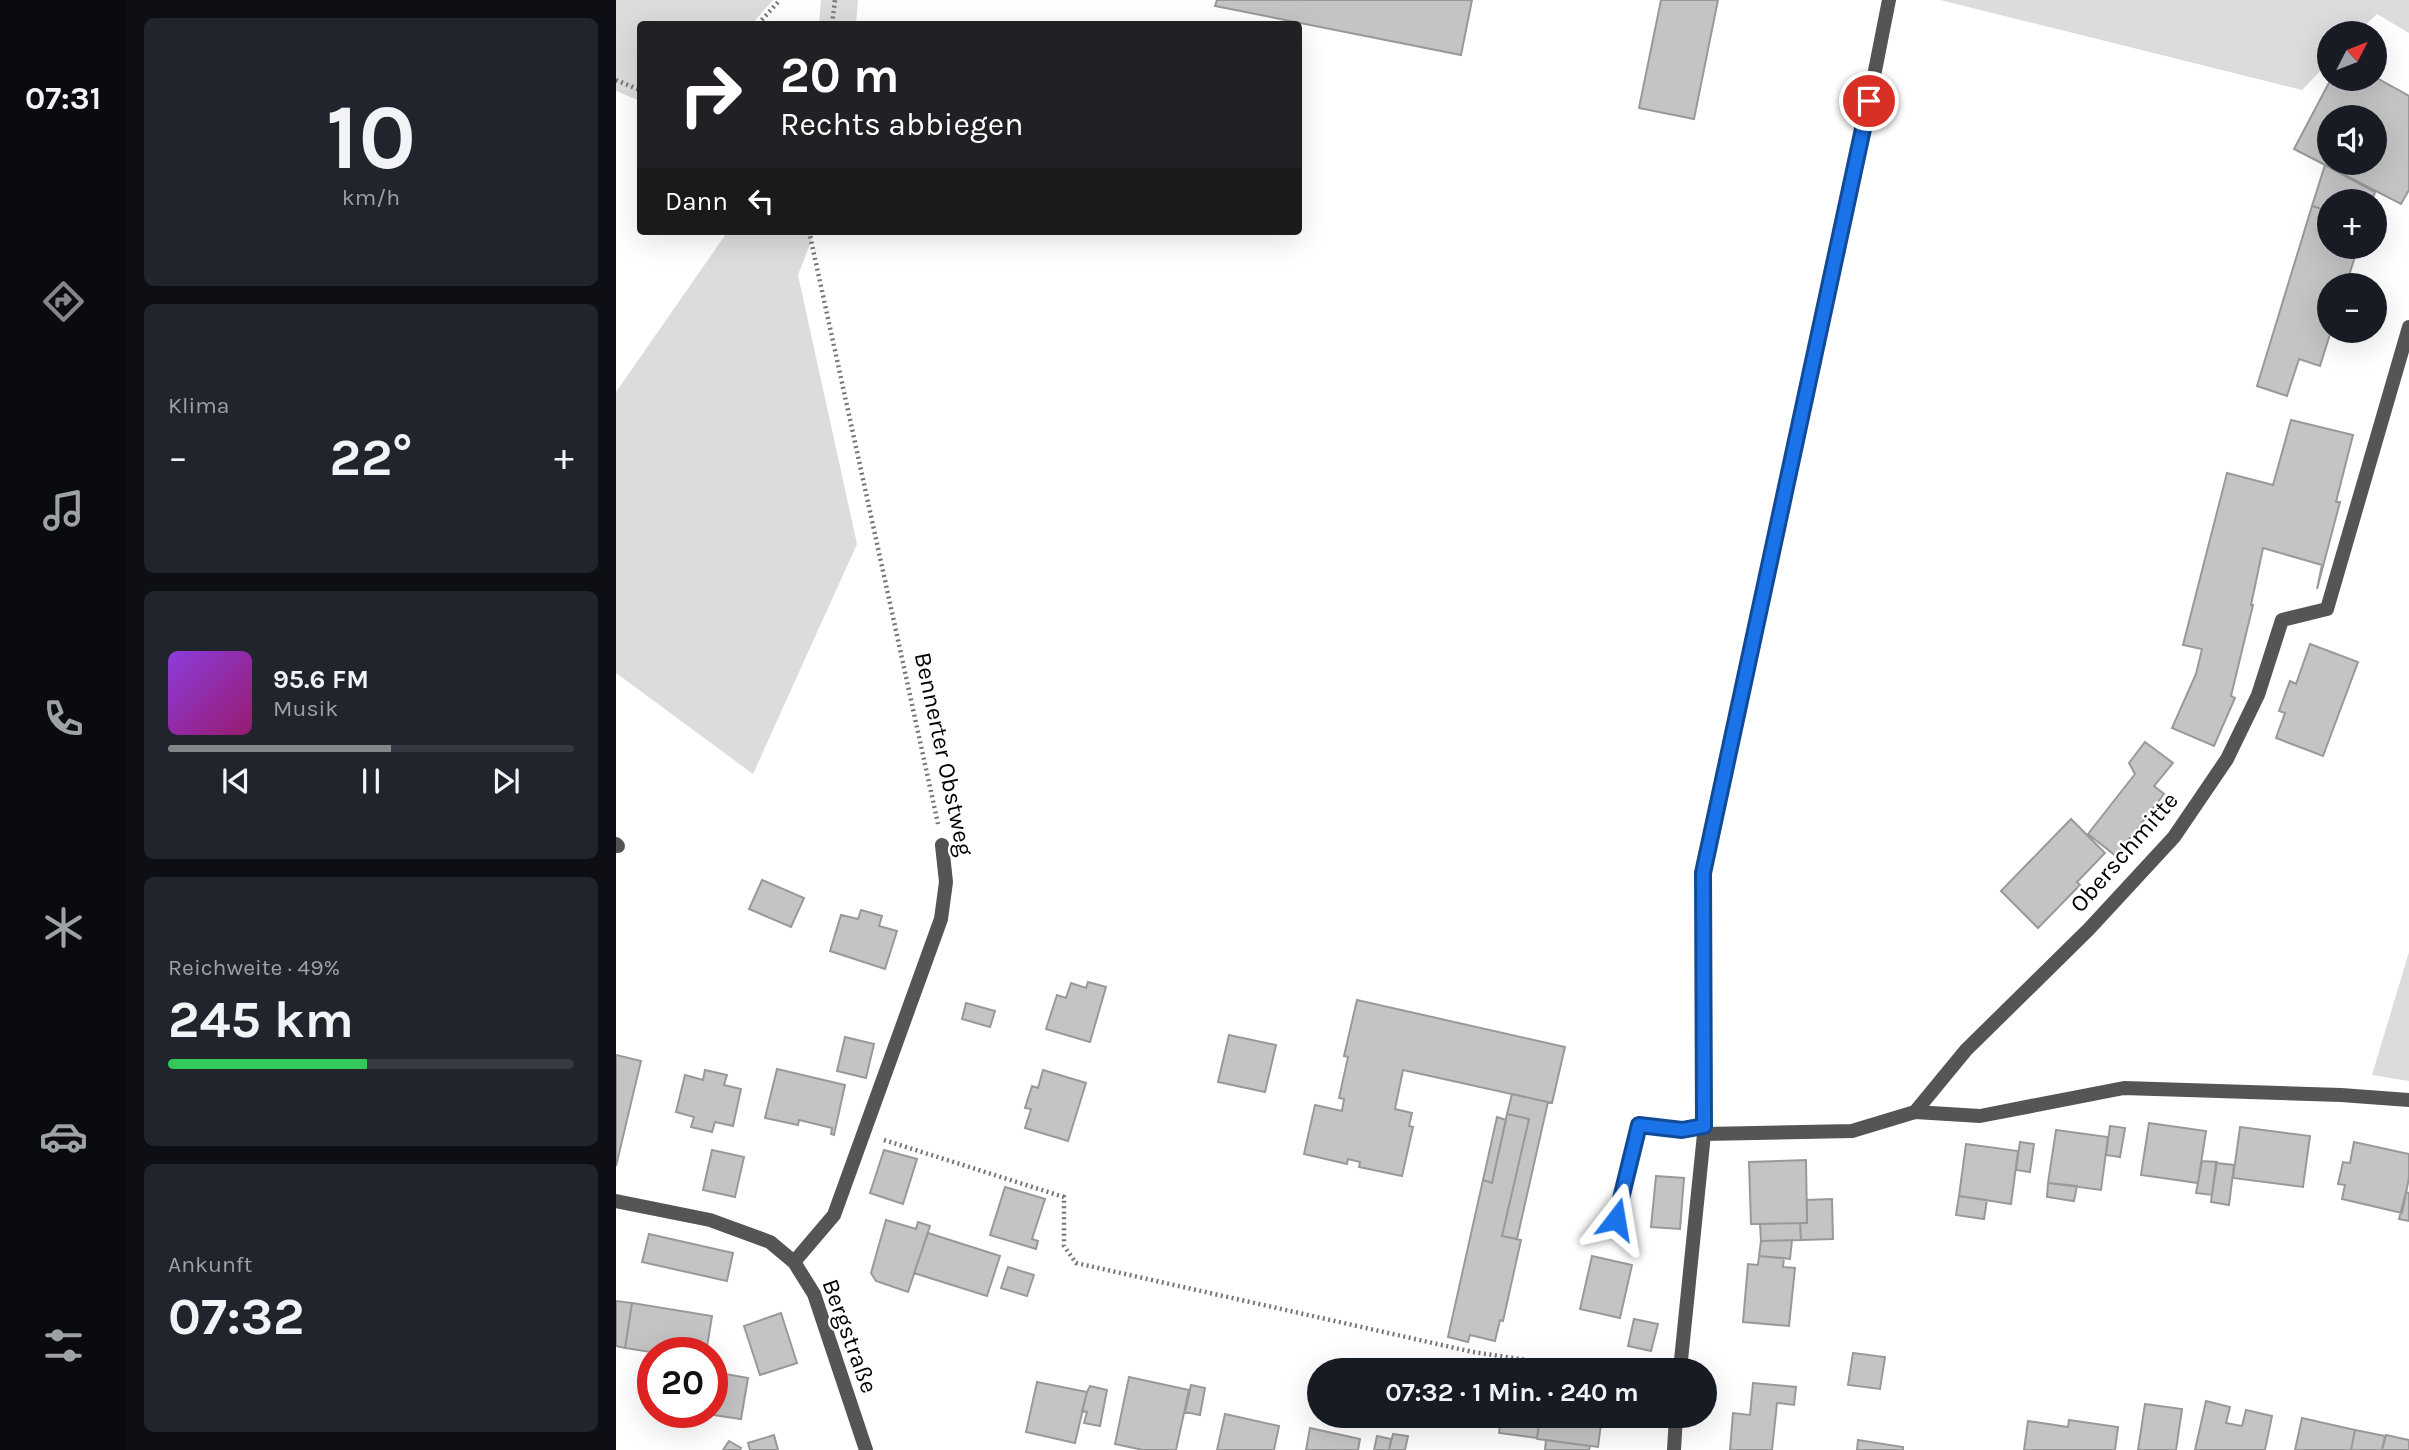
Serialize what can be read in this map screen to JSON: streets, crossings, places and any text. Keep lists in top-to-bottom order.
{
  "streets": {
    "street": ["Bennerter Obstweg", "Oberschmitte", "Bergstraße"]
  },
  "crossings": [
    ["Bennerter Obstweg", "Bergstraße"]
  ],
  "north": "top right",
  "page": {
    "tabs": "07:31",
    "tile": [
      ["10", "km/h"],
      "Klima",
      ["Reichweite · 49%", "245 km"],
      ["Ankunft", "07:32"]
    ],
    "map_buttons": ["+", "−"],
    "turn": ["20 m", "Rechts abbiegen"],
    "then": "Dann",
    "heat": ["−", "22°", "+"],
    "song": ["95.6 FM", "Musik"],
    "limit": "20",
    "trip": "07:32 · 1 Min. · 240 m"
  }
}
